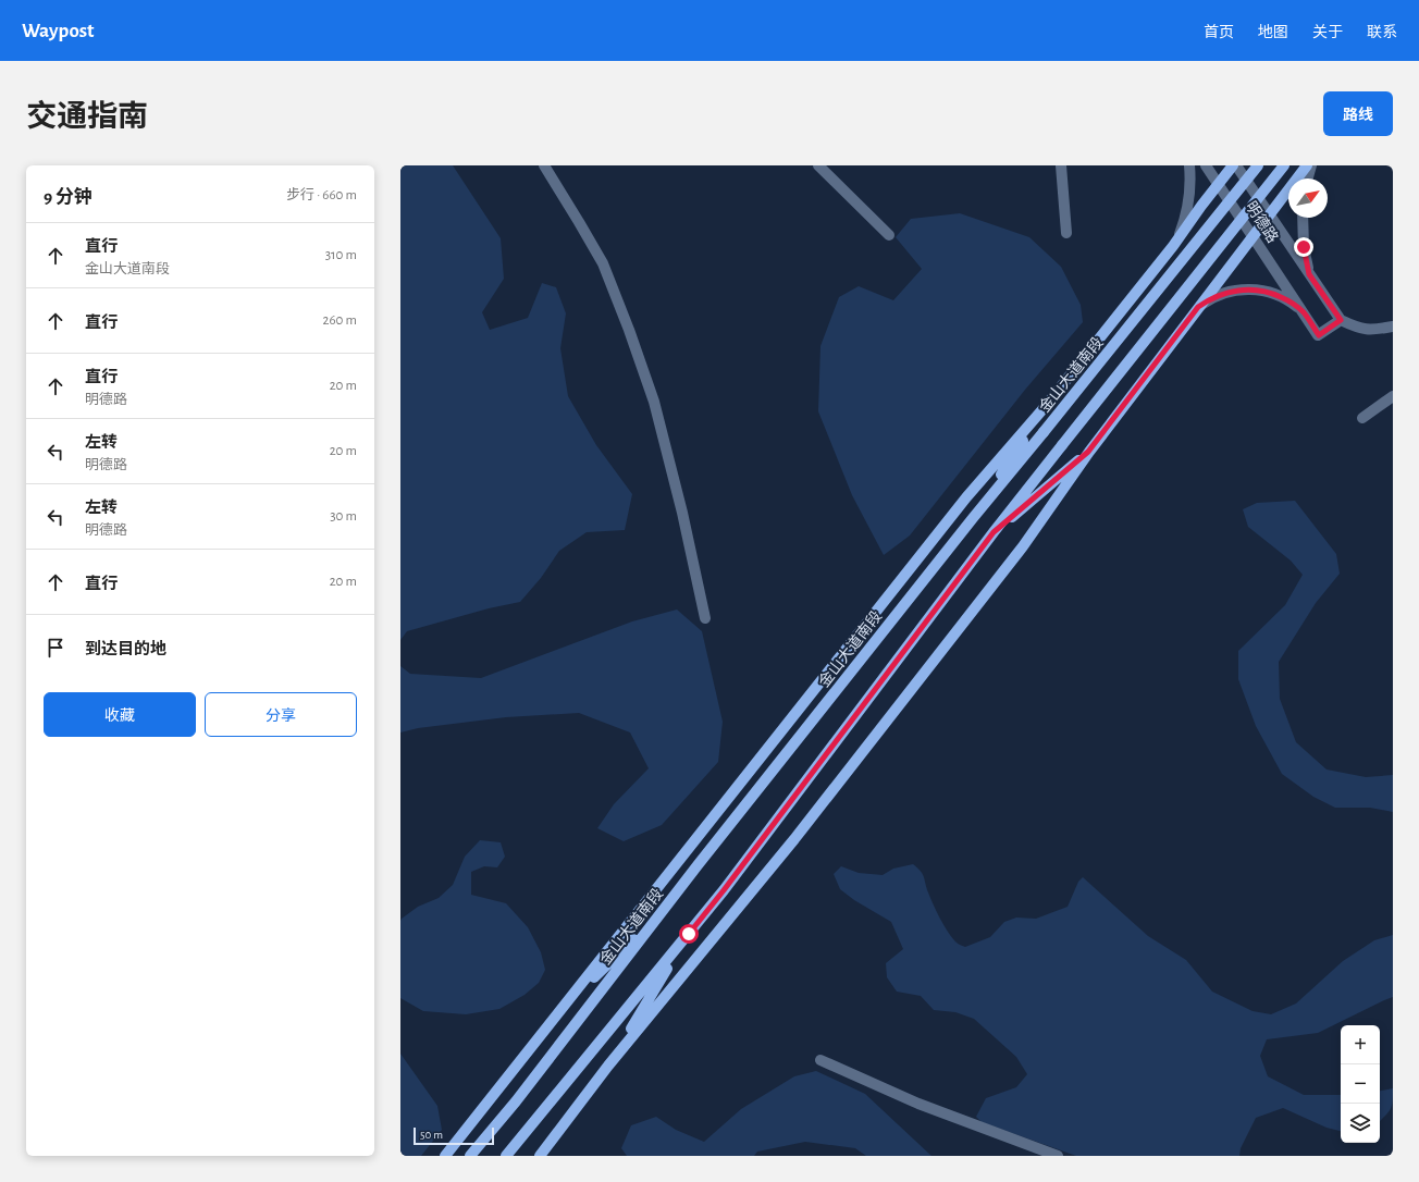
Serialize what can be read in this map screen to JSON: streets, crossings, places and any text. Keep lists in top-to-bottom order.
{
  "streets": {
    "main road": ["金山大道南段"],
    "street": ["明德路"]
  },
  "scale_bar": "50 m",
  "north": "top right",
  "page": {
    "header": "Waypost",
    "nav": [
      "首页",
      "地图",
      "关于",
      "联系"
    ],
    "title": "交通指南",
    "buttons": [
      "路线",
      ["收藏", "分享"]
    ],
    "heading": ["9 分钟", "步行 · 660 m"],
    "list": [
      ["直行", "金山大道南段", "310 m"],
      ["直行", "260 m"],
      ["直行", "明德路", "20 m"],
      ["左转", "明德路", "20 m"],
      ["左转", "明德路", "30 m"],
      ["直行", "20 m"],
      "到达目的地"
    ],
    "map_buttons": ["+", "−"],
    "scale": "50 m"
  }
}
